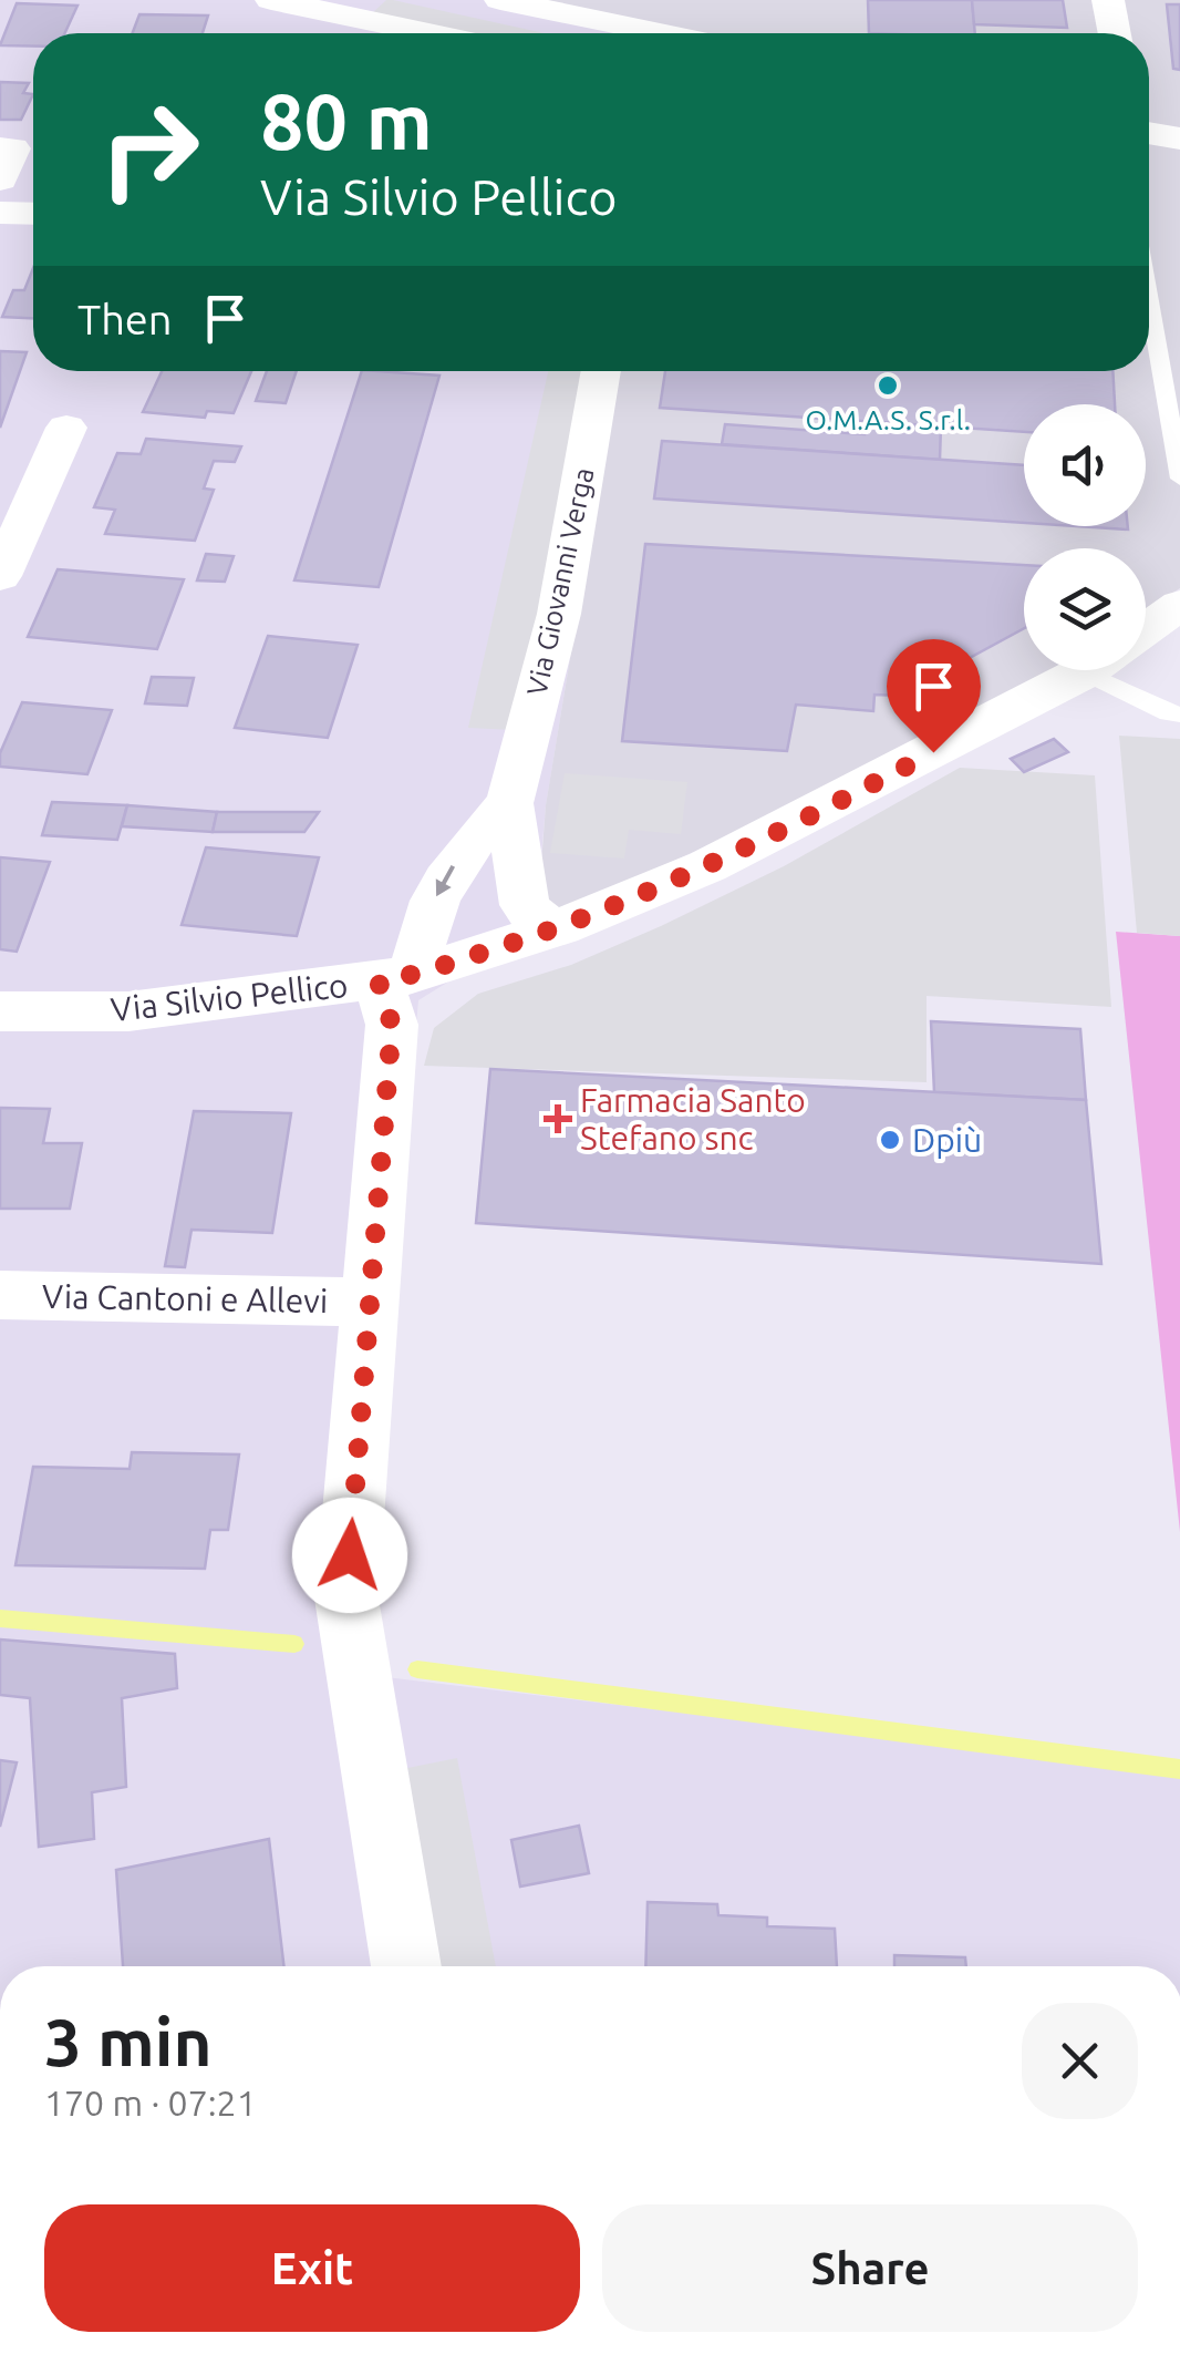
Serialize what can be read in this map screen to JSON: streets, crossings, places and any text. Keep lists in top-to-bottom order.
{
  "streets": {
    "street": ["Via Giovanni Verga", "Via Silvio Pellico", "Via Cantoni e Allevi"]
  },
  "crossings": [
    ["Via Giovanni Verga", "Via Silvio Pellico"]
  ],
  "places": {
    "other": ["O.M.A.S. S.r.l.", "Dpiù"],
    "health": ["Farmacia Santo Stefano snc"]
  },
  "page": {
    "turn": ["80 m", "Via Silvio Pellico"],
    "then": "Then",
    "heading": ["3 min", "170 m · 07:21"],
    "buttons": ["Exit", "Share"]
  }
}
